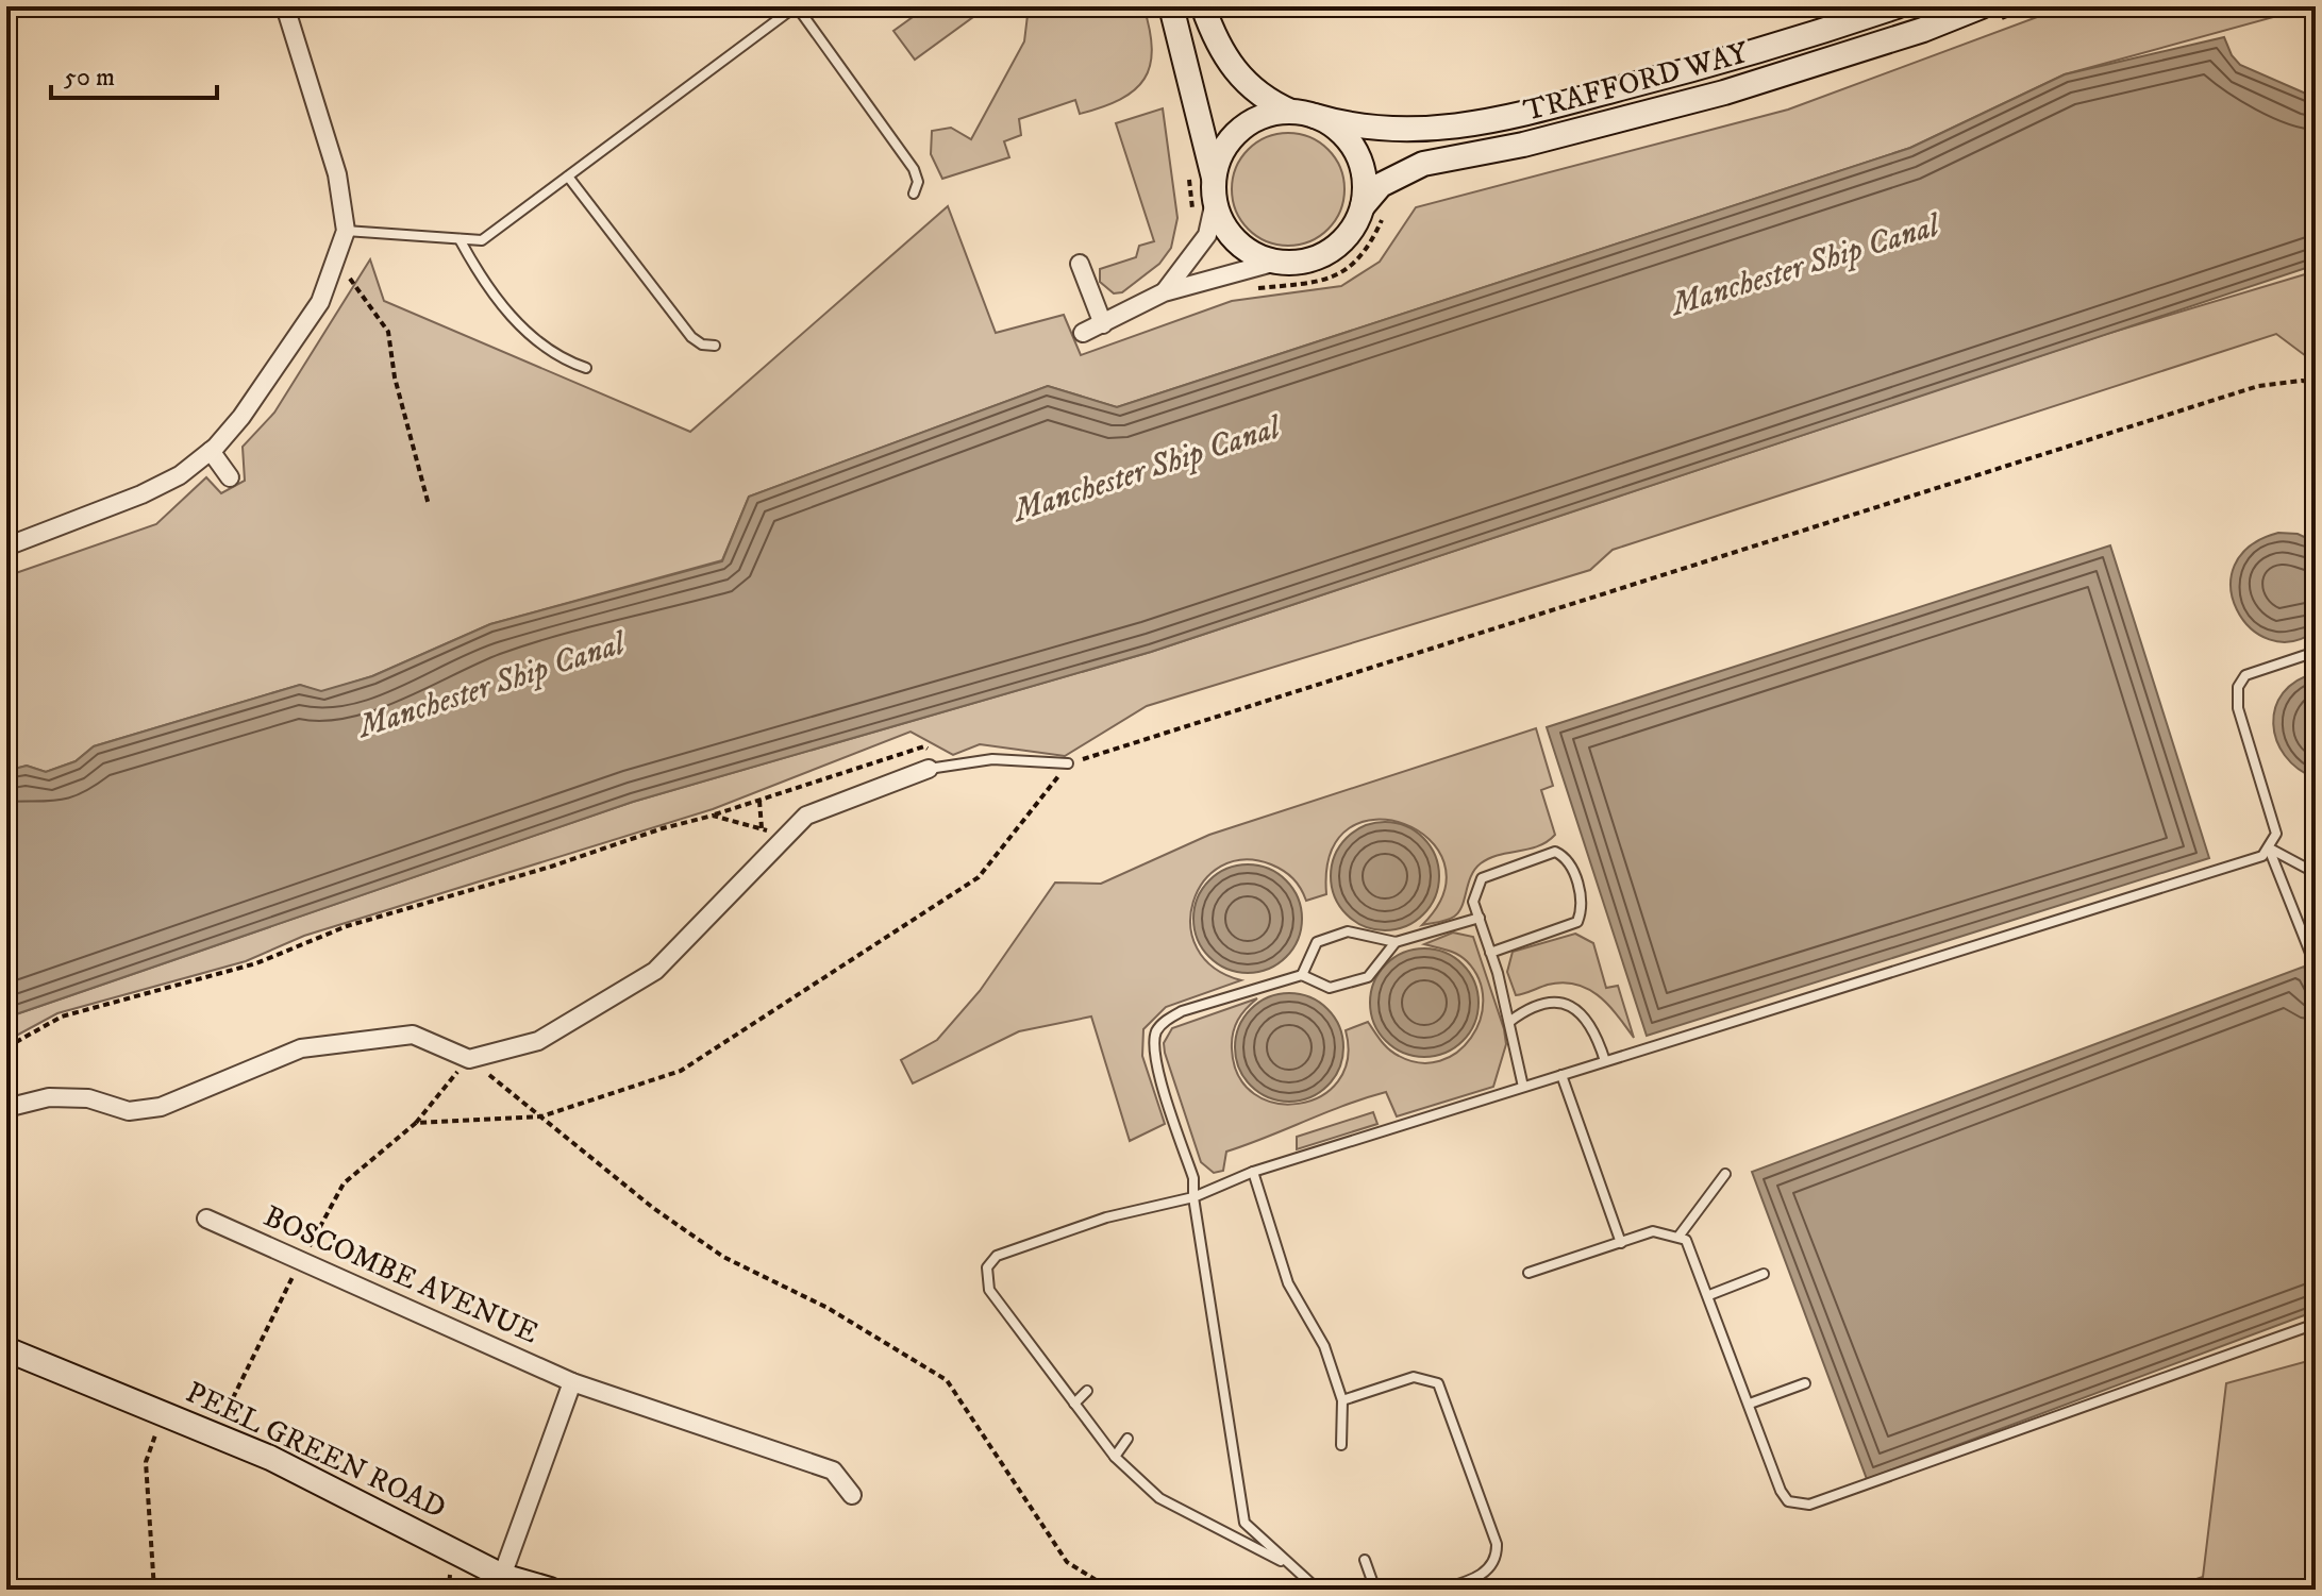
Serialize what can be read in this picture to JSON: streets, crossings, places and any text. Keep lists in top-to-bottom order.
{
  "streets": {
    "street": ["TRAFFORD WAY", "BOSCOMBE AVENUE", "PEEL GREEN ROAD"]
  },
  "water": ["Manchester Ship Canal"],
  "scale_bar": "50 m"
}
